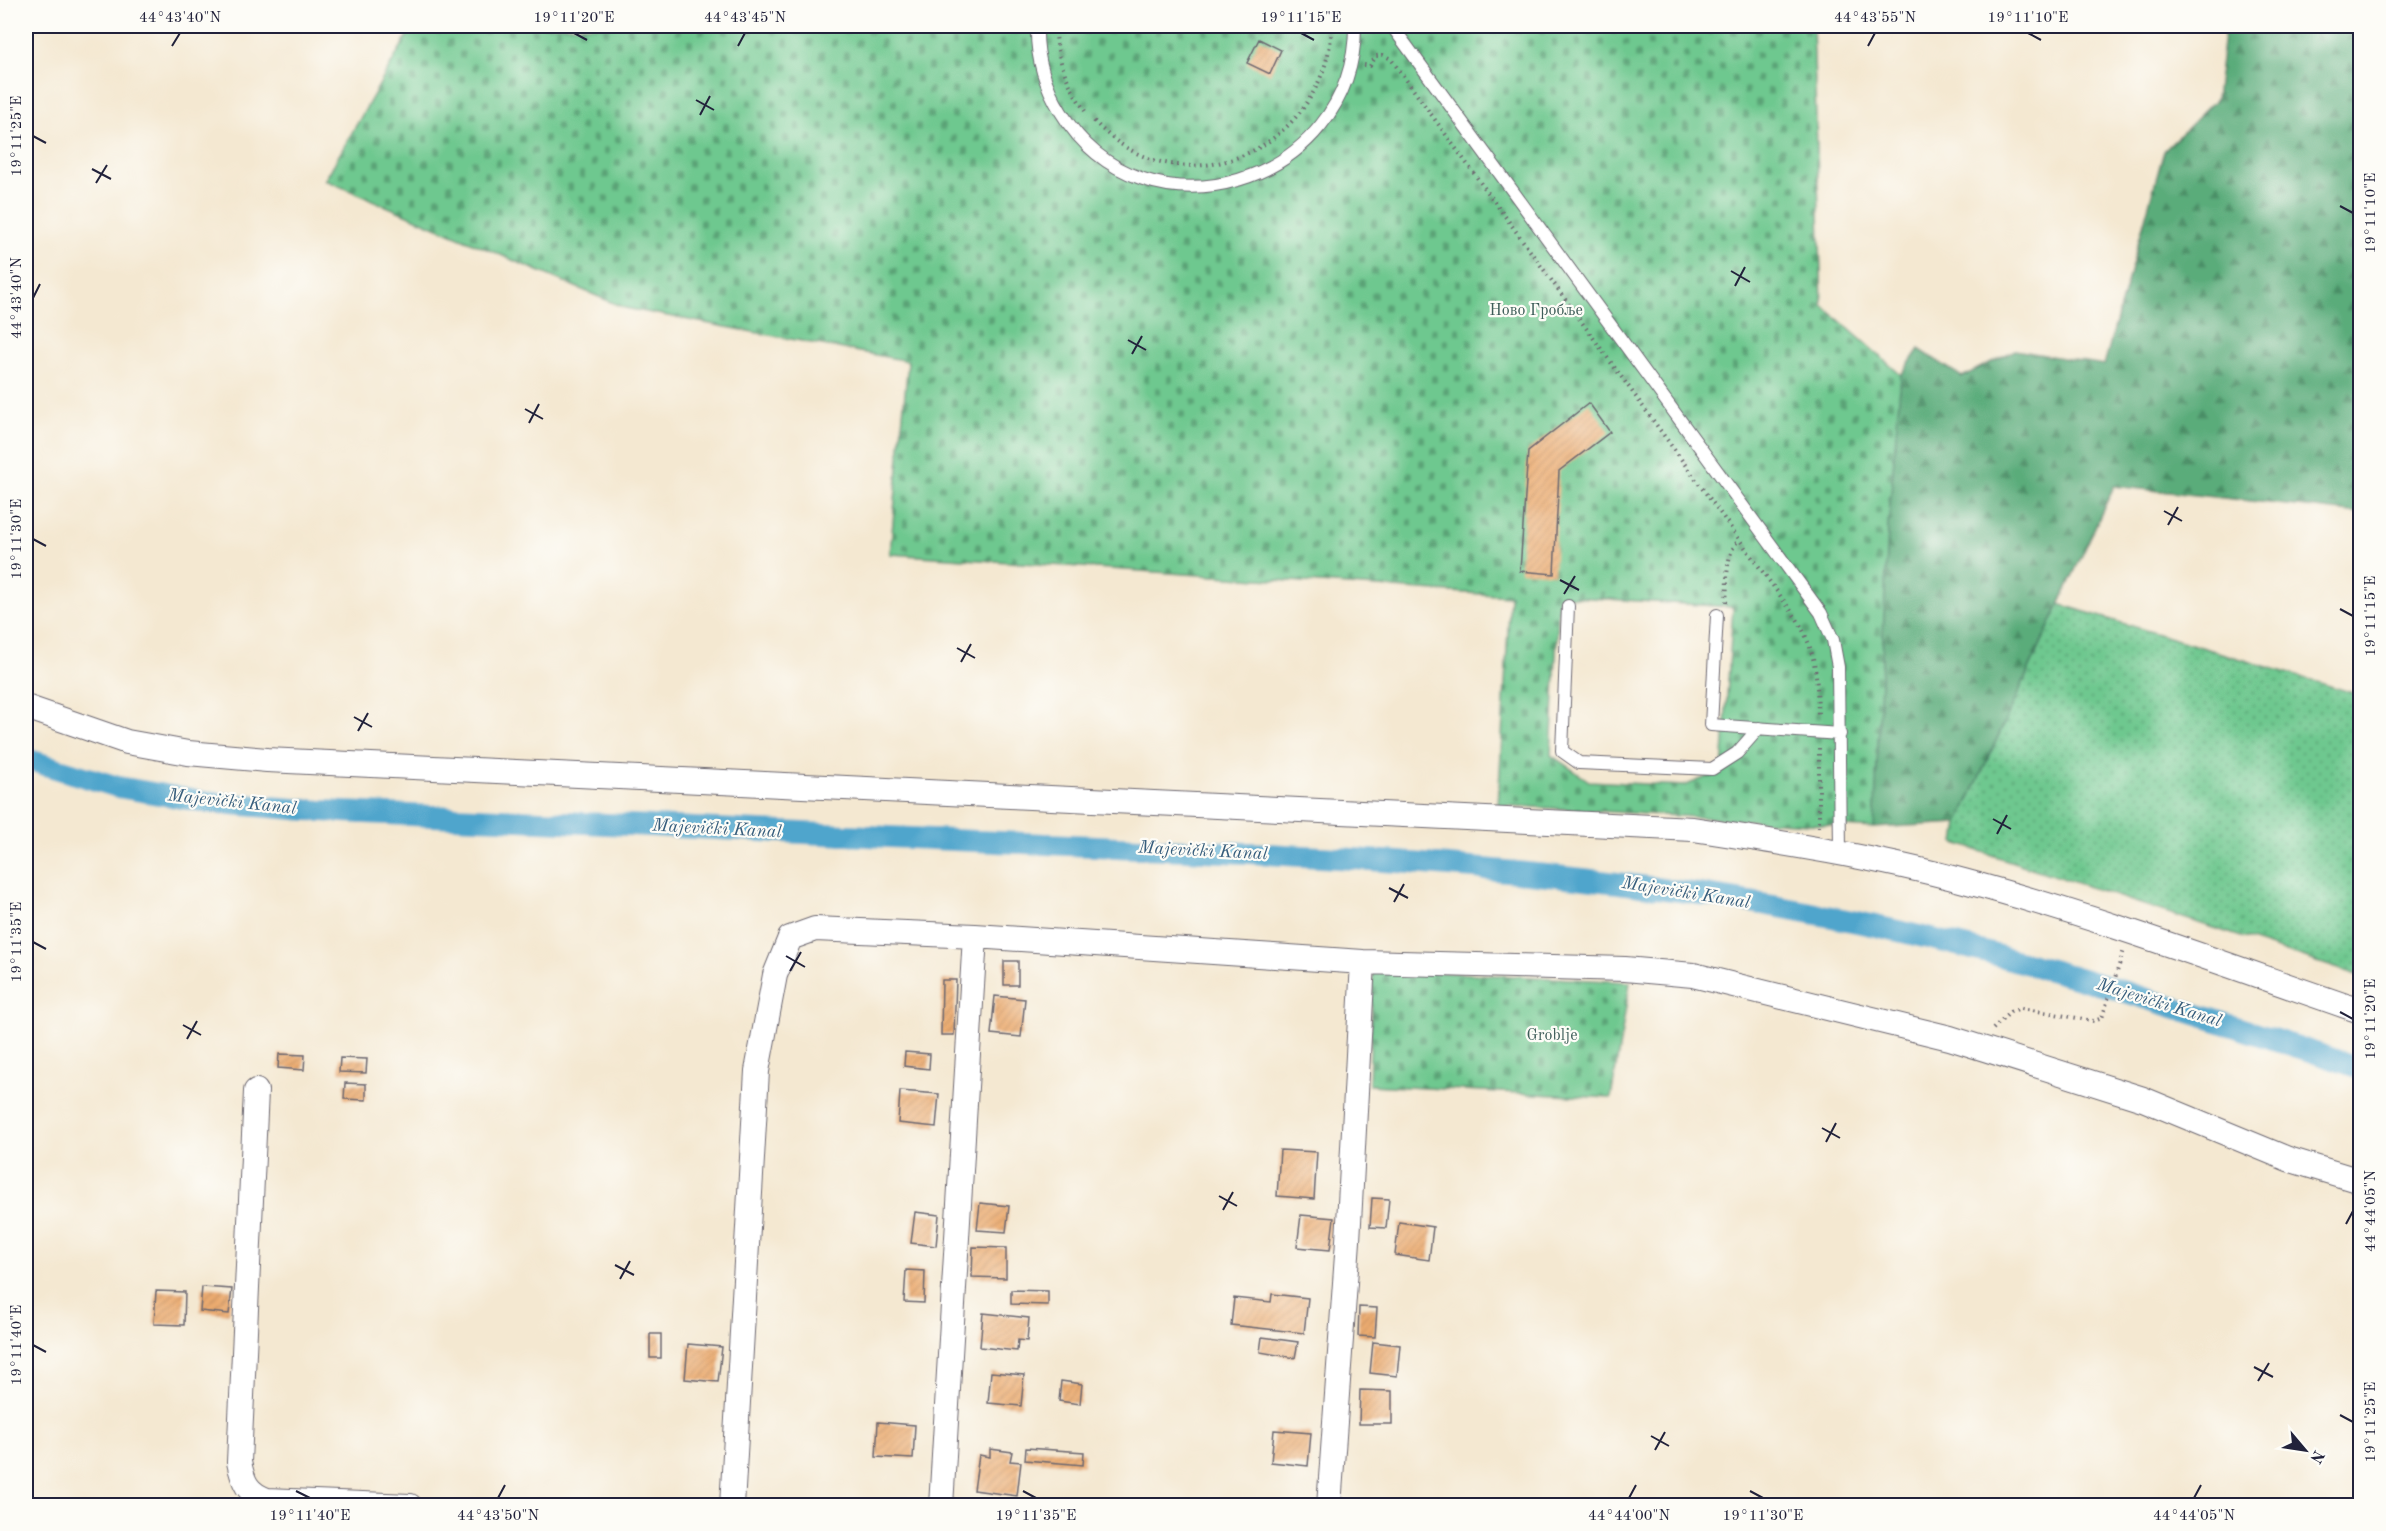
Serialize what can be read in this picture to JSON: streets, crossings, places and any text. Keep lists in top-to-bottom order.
{
  "water": ["Majevički Kanal"],
  "parks": ["Ново Гробље", "Groblje"],
  "north": "bottom right",
  "coordinates": [
    "44°43'40\"N",
    "19°11'20\"E",
    "44°43'45\"N",
    "19°11'15\"E",
    "44°43'55\"N",
    "19°11'10\"E",
    "19°11'25\"E",
    "19°11'30\"E",
    "19°11'35\"E",
    "44°44'05\"N",
    "19°11'40\"E",
    "44°43'50\"N",
    "44°44'00\"N"
  ]
}
